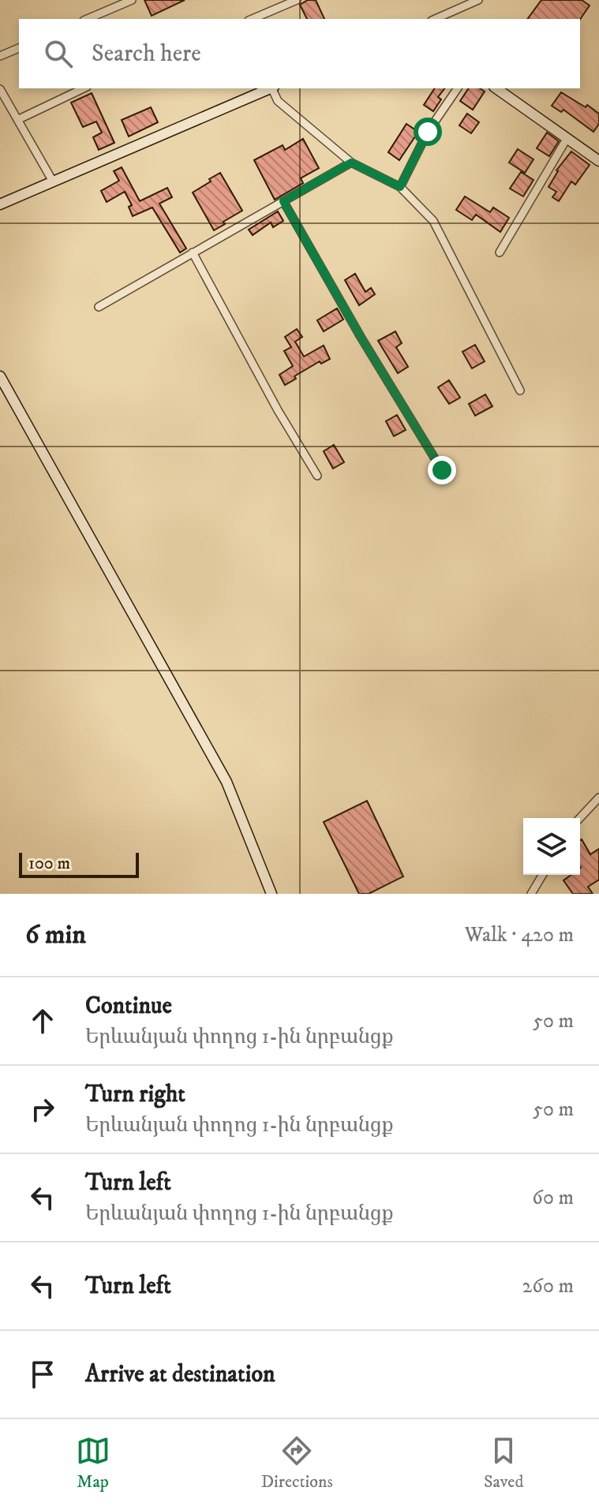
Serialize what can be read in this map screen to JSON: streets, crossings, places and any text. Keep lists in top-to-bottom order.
{
  "scale_bar": "100 m",
  "page": {
    "search": "Search here",
    "scale": "100 m",
    "heading": ["6 min", "Walk · 420 m"],
    "list": [
      ["Continue", "Երևանյան փողոց 1-ին նրբանցք", "50 m"],
      ["Turn right", "Երևանյան փողոց 1-ին նրբանցք", "50 m"],
      ["Turn left", "Երևանյան փողոց 1-ին նրբանցք", "60 m"],
      ["Turn left", "260 m"],
      "Arrive at destination"
    ],
    "nav": ["Map", "Directions", "Saved"]
  }
}
